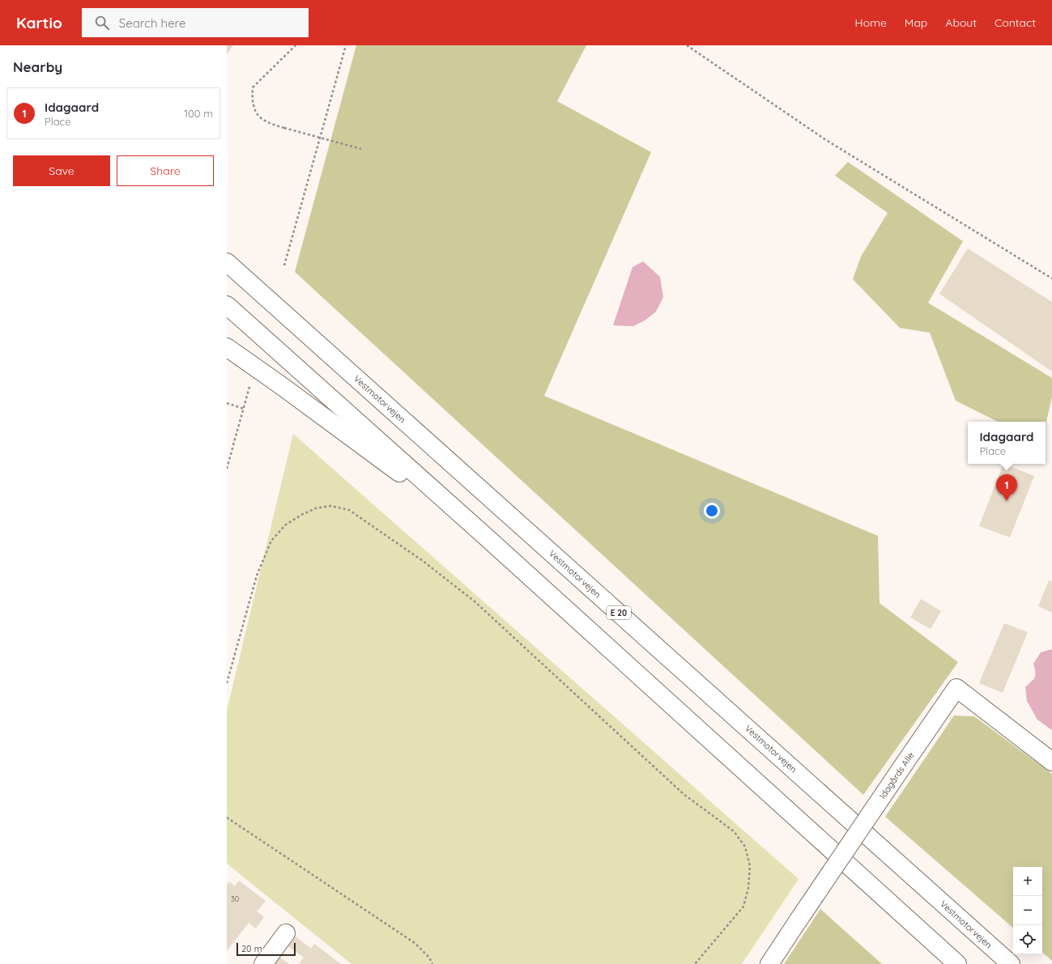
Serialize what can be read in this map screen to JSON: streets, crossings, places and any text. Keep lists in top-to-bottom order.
{
  "streets": {
    "main road": ["Vestmotorvejen", "E 20", "Idagårds Alle"]
  },
  "house_numbers": ["30"],
  "scale_bar": "20 m",
  "page": {
    "header": "Kartio",
    "search": "Search here",
    "nav": [
      "Home",
      "Map",
      "About",
      "Contact"
    ],
    "heading": "Nearby",
    "list": [
      {
        "mark": "1",
        "name": "Idagaard",
        "note": "Place",
        "value": "100 m"
      }
    ],
    "buttons": ["Save", "Share"],
    "popup": ["Idagaard", "Place"],
    "pins": "1",
    "map_buttons": ["+", "−"],
    "scale": "20 m"
  }
}
